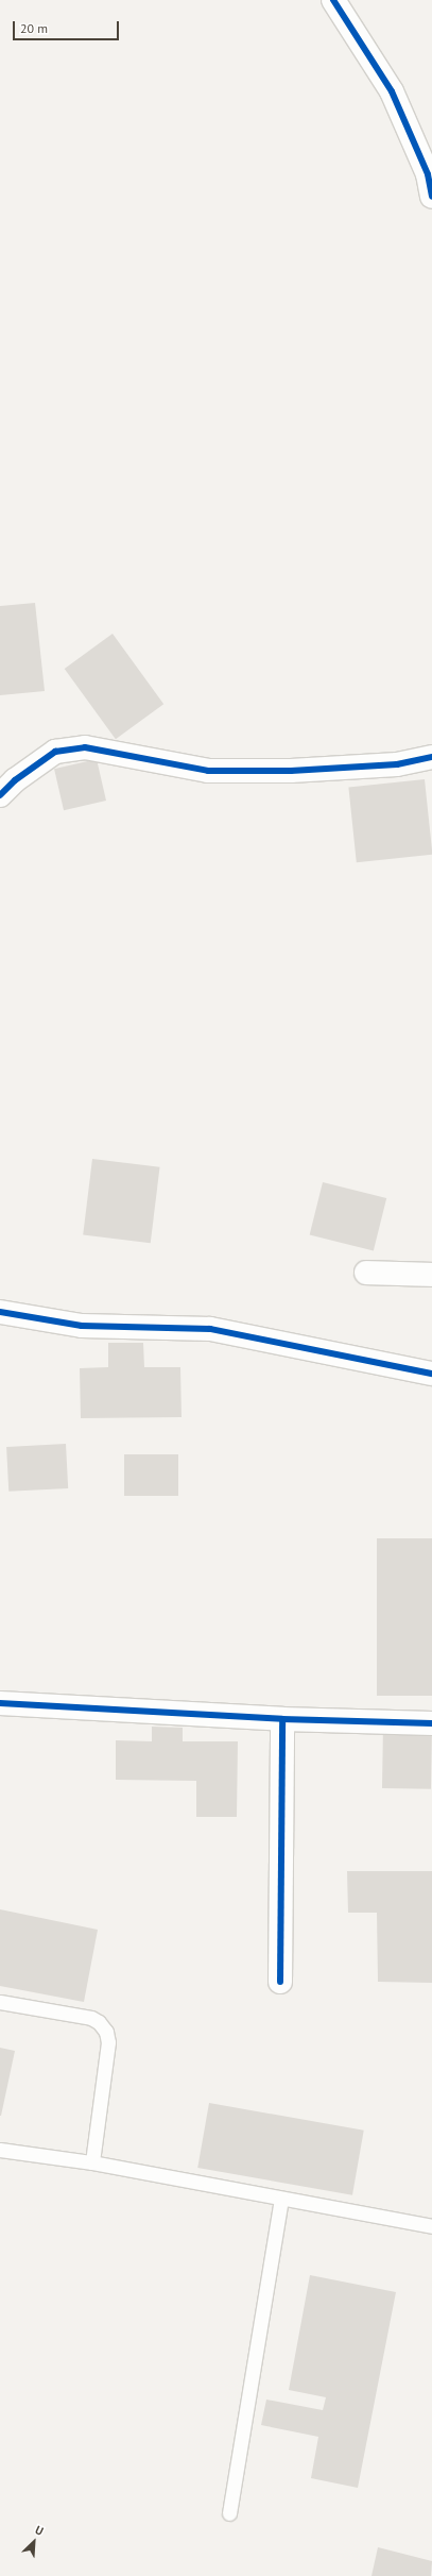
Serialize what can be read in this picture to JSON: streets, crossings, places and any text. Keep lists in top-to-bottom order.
{
  "scale_bar": "20 m",
  "north": "top right"
}
